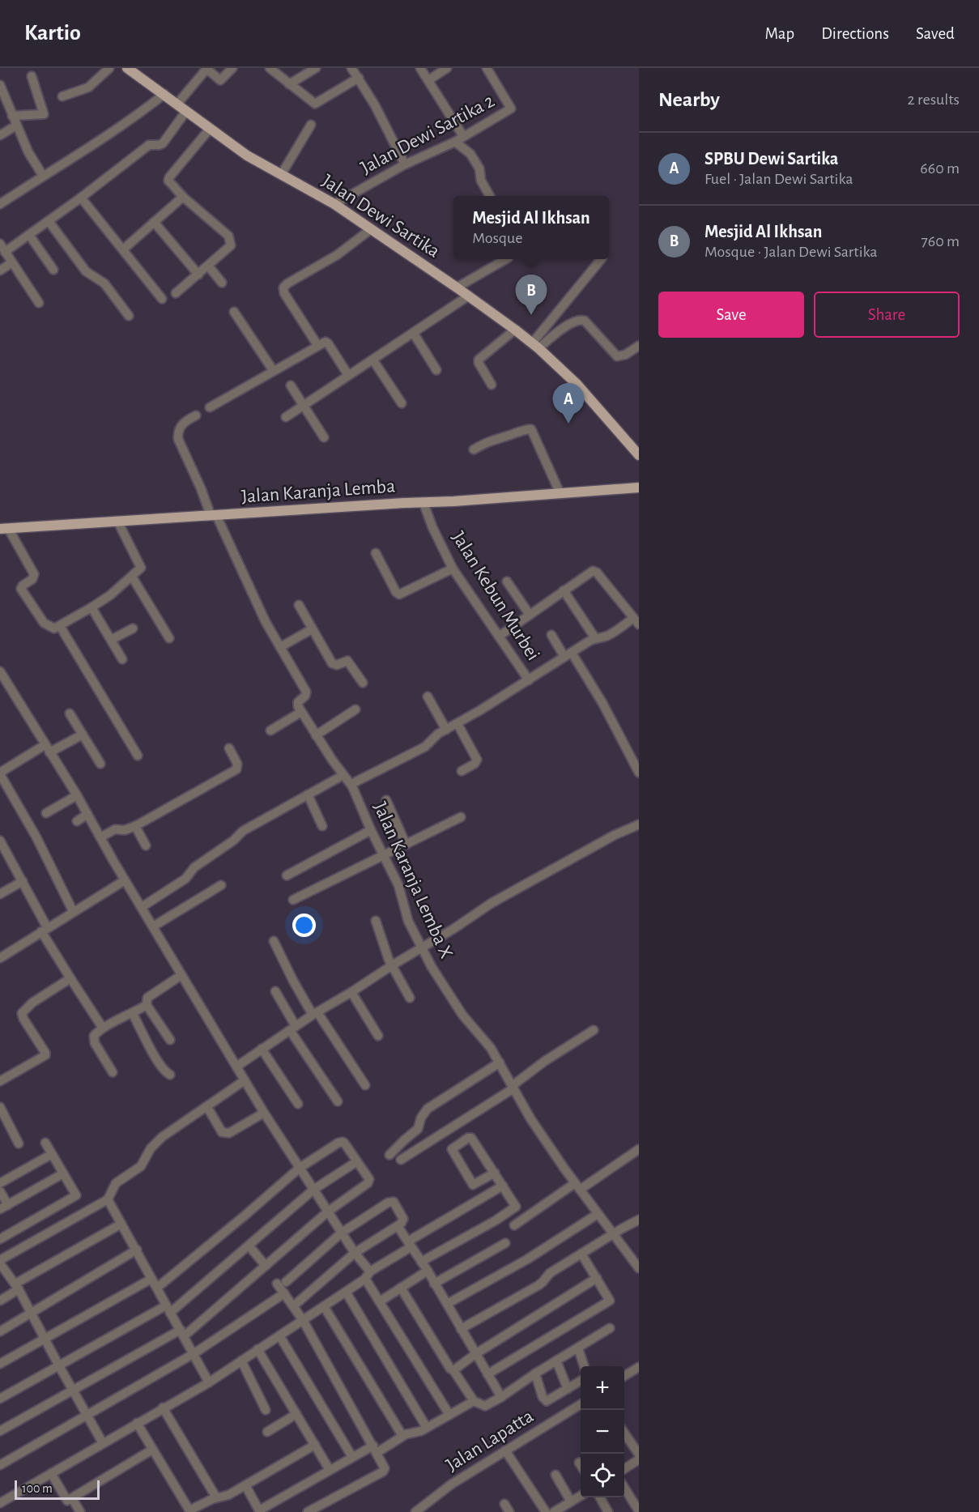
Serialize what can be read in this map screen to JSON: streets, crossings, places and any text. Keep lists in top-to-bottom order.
{
  "streets": {
    "main road": ["Jalan Dewi Sartika", "Jalan Karanja Lemba"],
    "street": [
      "Jalan Dewi Sartika 2",
      "Jalan Kebun Murbei",
      "Jalan Karanja Lemba X",
      "Jalan Lapatta"
    ]
  },
  "crossings": [
    ["Jalan Dewi Sartika 2", "Jalan Dewi Sartika"],
    ["Jalan Karanja Lemba", "Jalan Kebun Murbei"]
  ],
  "scale_bar": "100 m",
  "page": {
    "header": "Kartio",
    "nav": ["Map", "Directions", "Saved"],
    "heading": ["Nearby", "2 results"],
    "list": [
      {
        "mark": "A",
        "name": "SPBU Dewi Sartika",
        "note": "Fuel · Jalan Dewi Sartika",
        "value": "660 m"
      },
      {
        "mark": "B",
        "name": "Mesjid Al Ikhsan",
        "note": "Mosque · Jalan Dewi Sartika",
        "value": "760 m"
      }
    ],
    "popup": ["Mesjid Al Ikhsan", "Mosque"],
    "pins": ["B", "A"],
    "buttons": ["Save", "Share"],
    "map_buttons": ["+", "−"],
    "scale": "100 m"
  }
}
